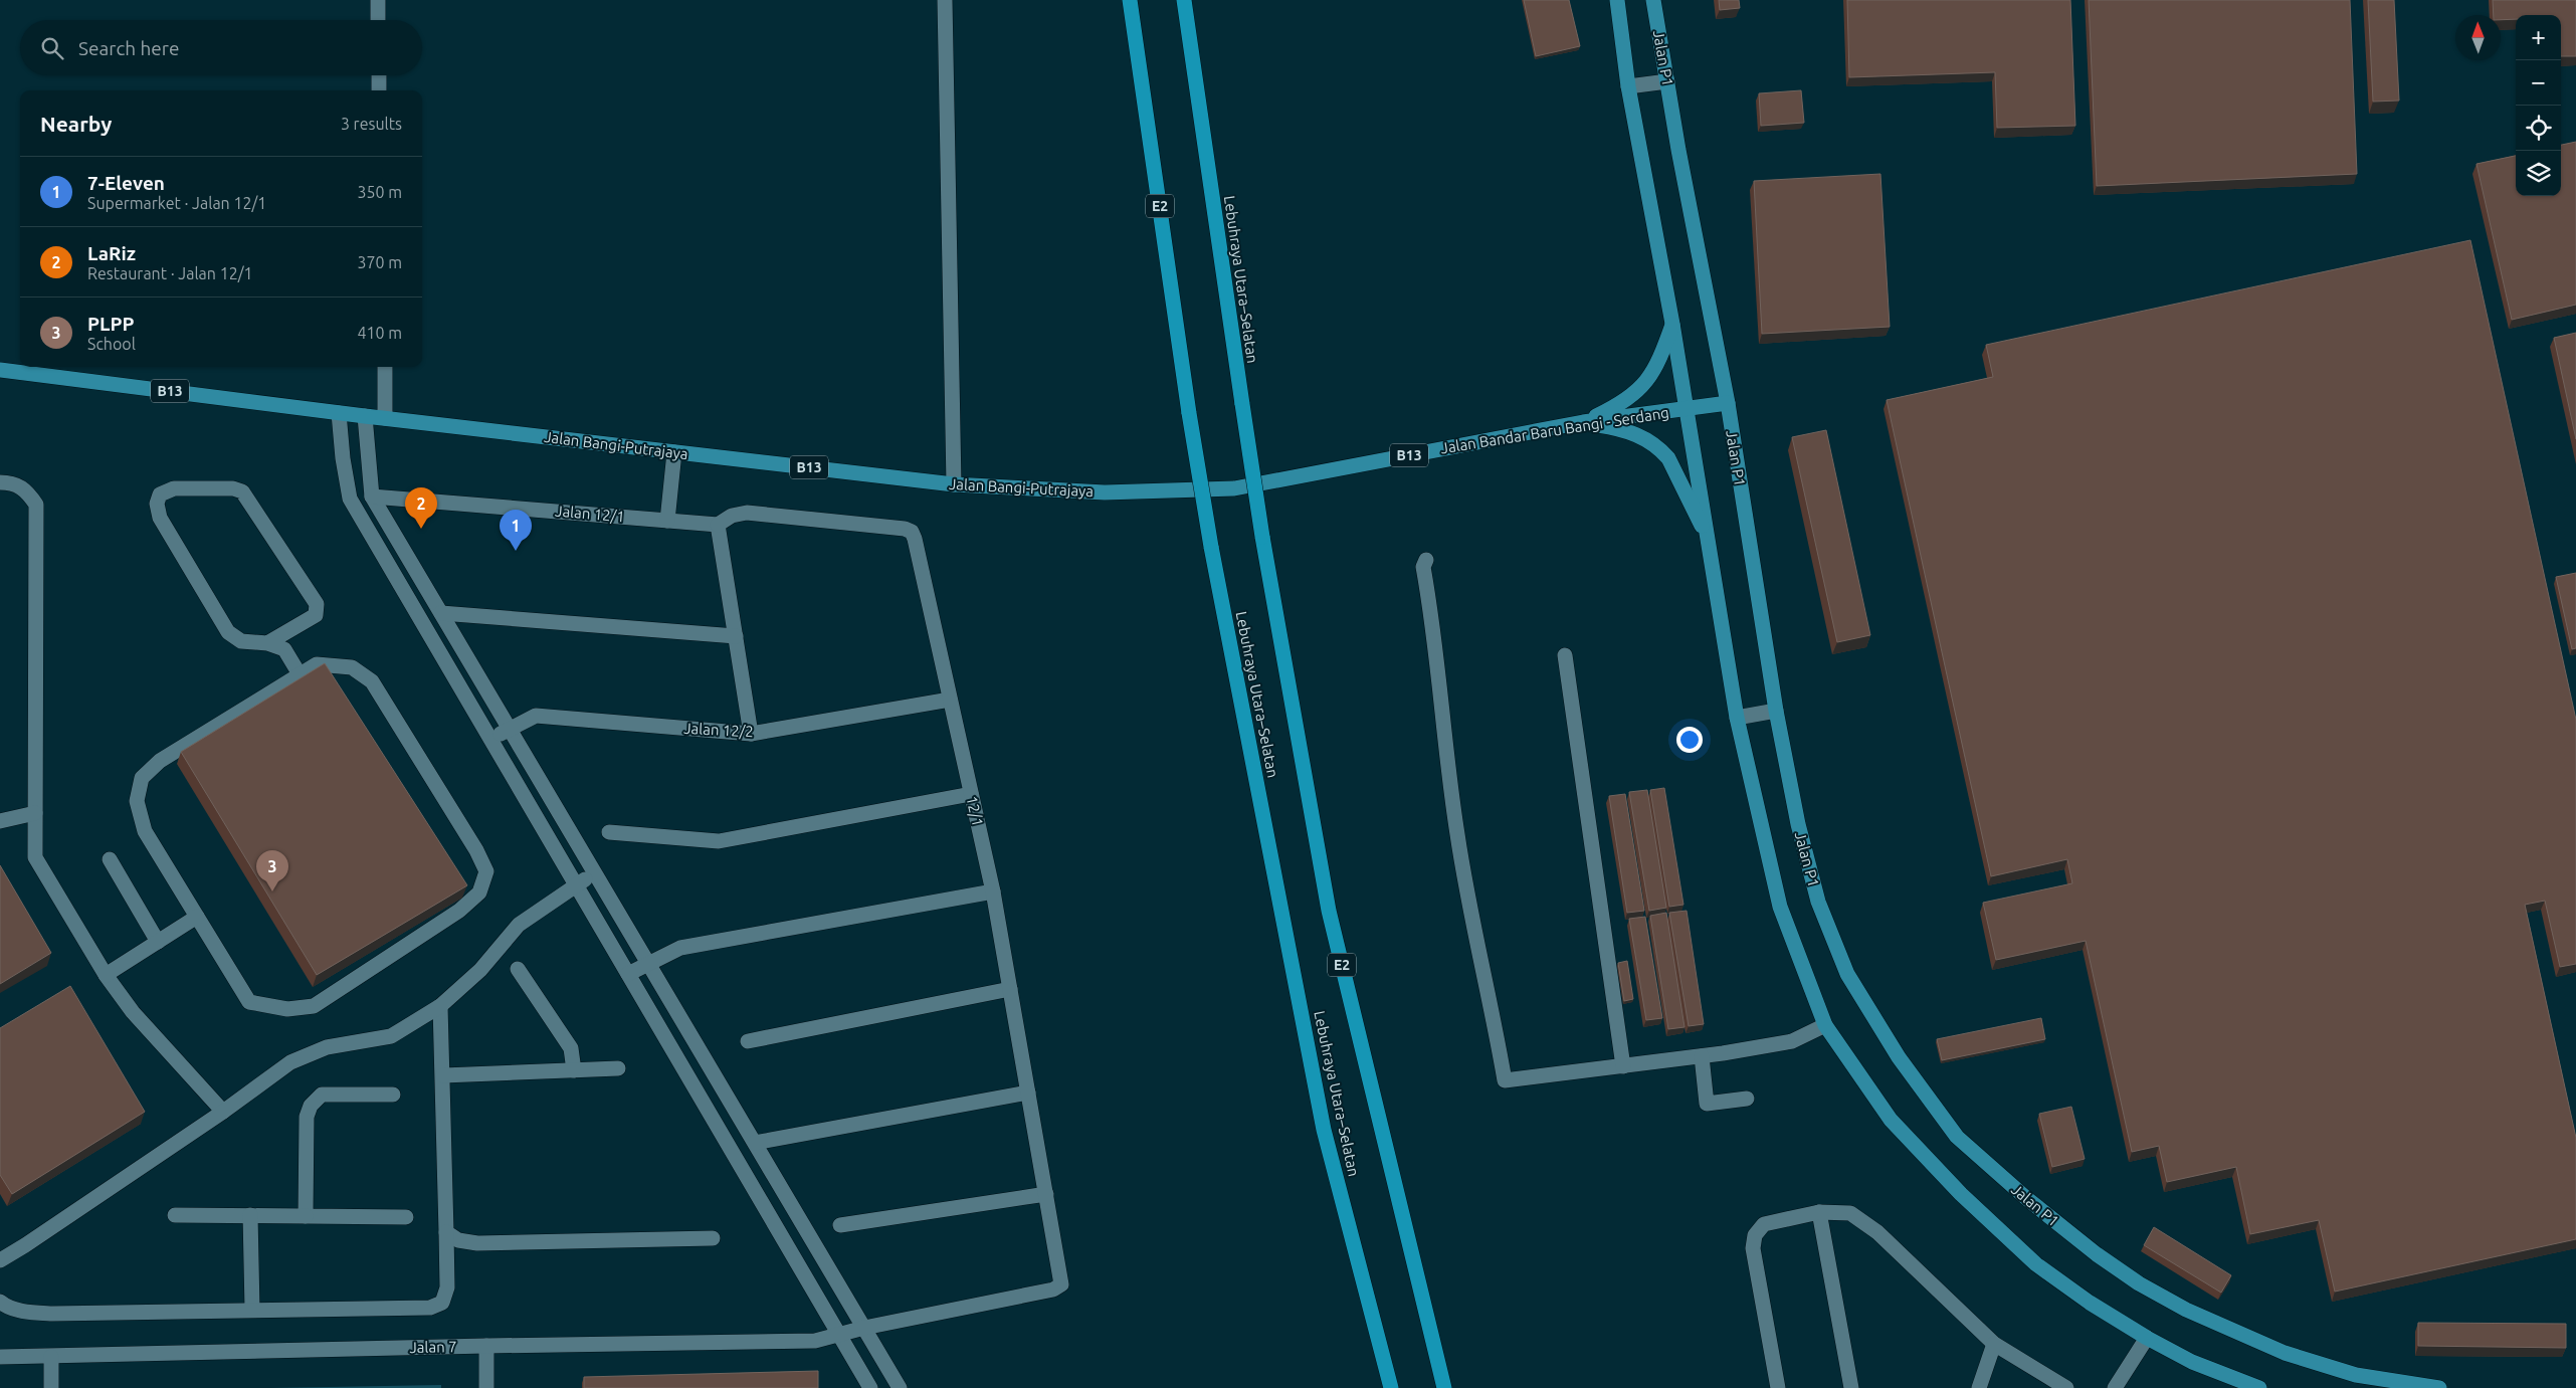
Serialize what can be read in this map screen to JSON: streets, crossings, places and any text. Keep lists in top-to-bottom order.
{
  "streets": {
    "highway": ["E2", "Lebuhraya Utara–Selatan"],
    "main road": [
      "Jalan P1",
      "B13",
      "Jalan Bandar Baru Bangi - Serdang",
      "Jalan Bangi-Putrajaya"
    ],
    "street": [
      "Jalan 12/1",
      "Jalan 12/2",
      "12/1",
      "Jalan 7"
    ]
  },
  "crossings": [
    ["Jalan P1", "Jalan Bandar Baru Bangi - Serdang"],
    ["Jalan Bandar Baru Bangi - Serdang", "Jalan Bangi-Putrajaya"],
    ["Jalan 12/1", "12/1"],
    ["Jalan 12/2", "12/1"],
    ["12/1", "Jalan 7"]
  ],
  "north": "top",
  "page": {
    "map_buttons": ["+", "−"],
    "search": "Search here",
    "heading": ["Nearby", "3 results"],
    "list": [
      {
        "mark": "1",
        "name": "7-Eleven",
        "note": "Supermarket · Jalan 12/1",
        "value": "350 m"
      },
      {
        "mark": "2",
        "name": "LaRiz",
        "note": "Restaurant · Jalan 12/1",
        "value": "370 m"
      },
      {
        "mark": "3",
        "name": "PLPP",
        "note": "School",
        "value": "410 m"
      }
    ],
    "pins": ["2", "1", "3"]
  }
}
